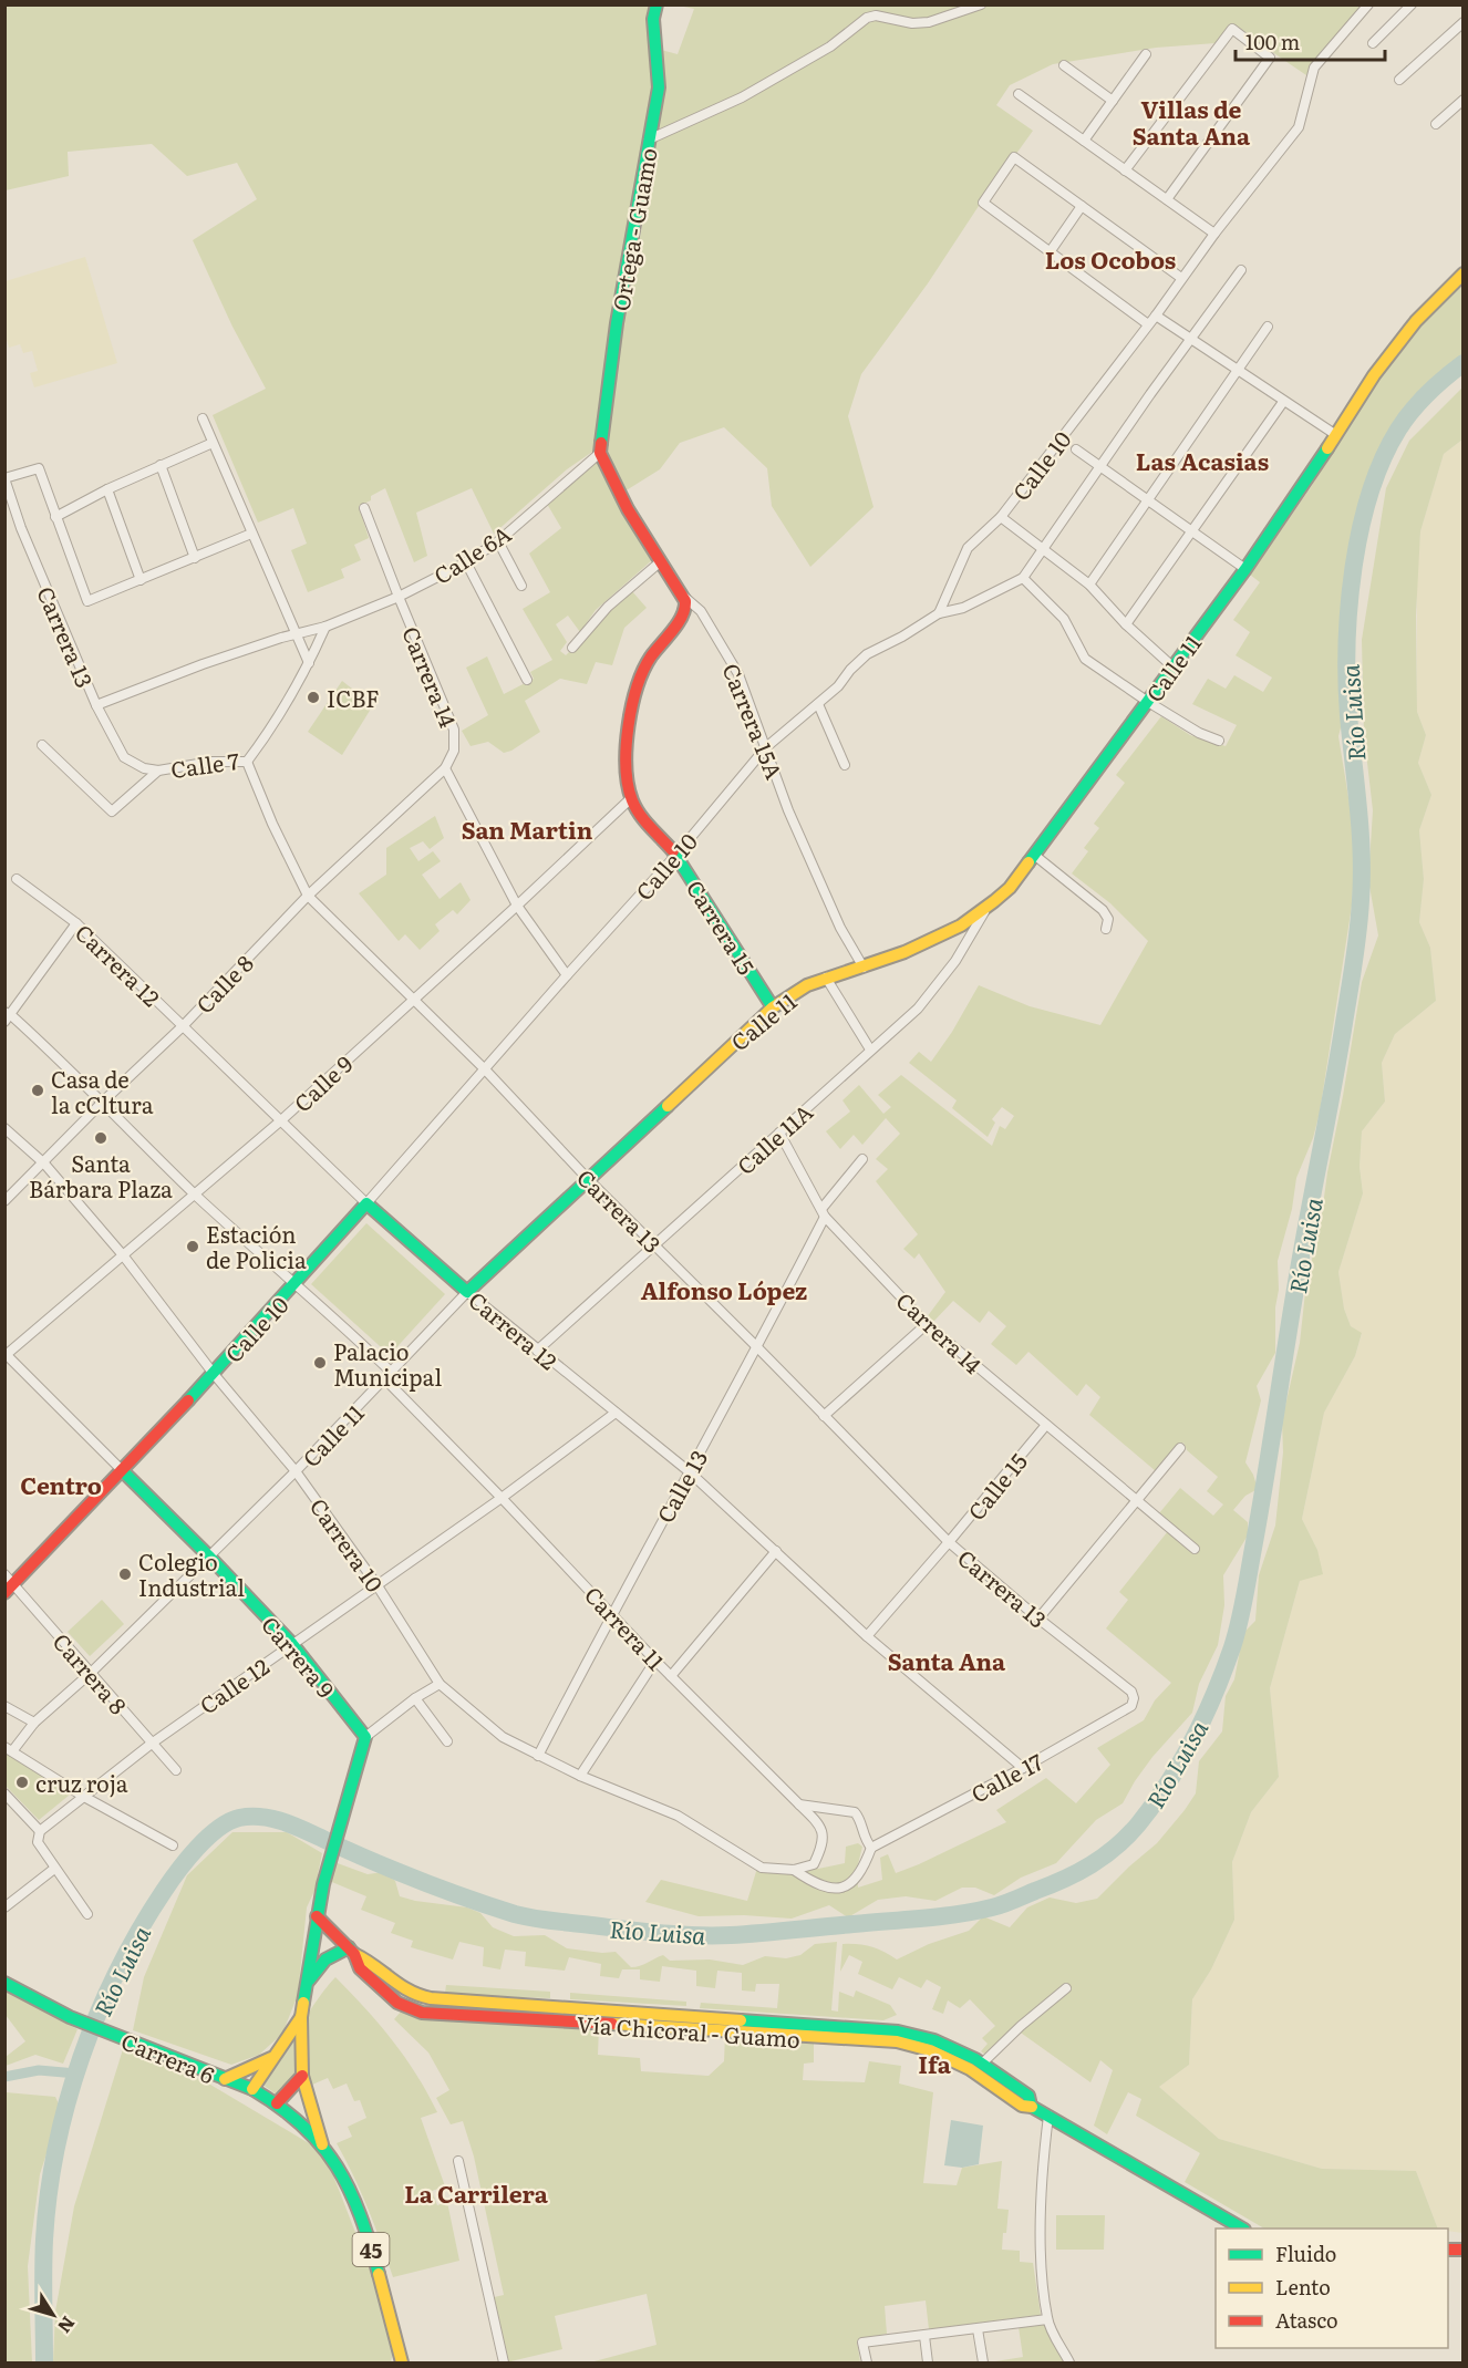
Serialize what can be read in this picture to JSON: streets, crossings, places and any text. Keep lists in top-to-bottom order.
{
  "streets": {
    "street": [
      "Ortega - Guamo",
      "Calle 10",
      "Calle 6A",
      "Carrera 13",
      "Calle 11",
      "Carrera 14",
      "Carrera 15A",
      "Calle 7",
      "Carrera 15",
      "Carrera 12",
      "Calle 8",
      "Calle 9",
      "Calle 11A",
      "Calle 13",
      "Calle 15",
      "Carrera 10",
      "Carrera 11",
      "Carrera 9",
      "Carrera 8",
      "Calle 12",
      "Calle 17",
      "Vía Chicoral - Guamo",
      "Carrera 6",
      "45"
    ]
  },
  "crossings": [
    ["Ortega - Guamo", "Calle 6A"],
    ["Ortega - Guamo", "Carrera 15A"],
    ["Calle 10", "Carrera 13"],
    ["Calle 10", "Carrera 15A"],
    ["Calle 10", "Carrera 15"],
    ["Calle 10", "Carrera 12"],
    ["Calle 10", "Carrera 10"],
    ["Calle 10", "Carrera 11"],
    ["Calle 10", "Carrera 9"],
    ["Calle 10", "Carrera 8"],
    ["Calle 6A", "Carrera 13"],
    ["Calle 6A", "Carrera 14"],
    ["Calle 6A", "Carrera 15A"],
    ["Carrera 13", "Calle 11"],
    ["Carrera 13", "Calle 7"],
    ["Carrera 13", "Calle 8"],
    ["Carrera 13", "Calle 9"],
    ["Carrera 13", "Calle 11A"],
    ["Carrera 13", "Calle 13"],
    ["Carrera 13", "Calle 15"],
    ["Carrera 13", "Calle 17"],
    ["Calle 11", "Carrera 15A"],
    ["Calle 11", "Carrera 15"],
    ["Calle 11", "Carrera 12"],
    ["Calle 11", "Calle 11A"],
    ["Calle 11", "Carrera 10"],
    ["Calle 11", "Carrera 11"],
    ["Calle 11", "Carrera 9"],
    ["Calle 11", "Carrera 8"],
    ["Carrera 14", "Calle 8"],
    ["Carrera 14", "Calle 11A"],
    ["Carrera 14", "Calle 13"],
    ["Carrera 14", "Calle 15"],
    ["Carrera 15A", "Carrera 15"],
    ["Carrera 15", "Calle 9"],
    ["Carrera 12", "Calle 8"],
    ["Carrera 12", "Calle 9"],
    ["Carrera 12", "Calle 11A"],
    ["Carrera 12", "Calle 13"],
    ["Carrera 12", "Calle 15"],
    ["Carrera 12", "Calle 12"],
    ["Carrera 12", "Calle 17"],
    ["Calle 8", "Carrera 10"],
    ["Calle 8", "Carrera 11"],
    ["Calle 9", "Carrera 10"],
    ["Calle 9", "Carrera 11"],
    ["Calle 9", "Carrera 9"],
    ["Calle 13", "Carrera 10"],
    ["Calle 13", "Carrera 11"],
    ["Carrera 10", "Carrera 11"],
    ["Carrera 10", "Calle 12"],
    ["Carrera 11", "Calle 12"],
    ["Carrera 9", "Calle 12"],
    ["Carrera 8", "Calle 12"],
    ["Carrera 6", "45"]
  ],
  "districts": [
    "Villas de Santa Ana",
    "Los Ocobos",
    "Las Acasias",
    "San Martin",
    "Alfonso López",
    "Centro",
    "Santa Ana",
    "Ifa",
    "La Carrilera"
  ],
  "water": ["Río Luisa"],
  "places": [
    "ICBF",
    "Casa de la cCltura",
    "Santa Bárbara Plaza",
    "Estación de Policia",
    "Palacio Municipal",
    "Colegio Industrial",
    "cruz roja"
  ],
  "legend": ["Fluido", "Lento", "Atasco"],
  "scale_bar": "100 m",
  "north": "bottom right"
}
